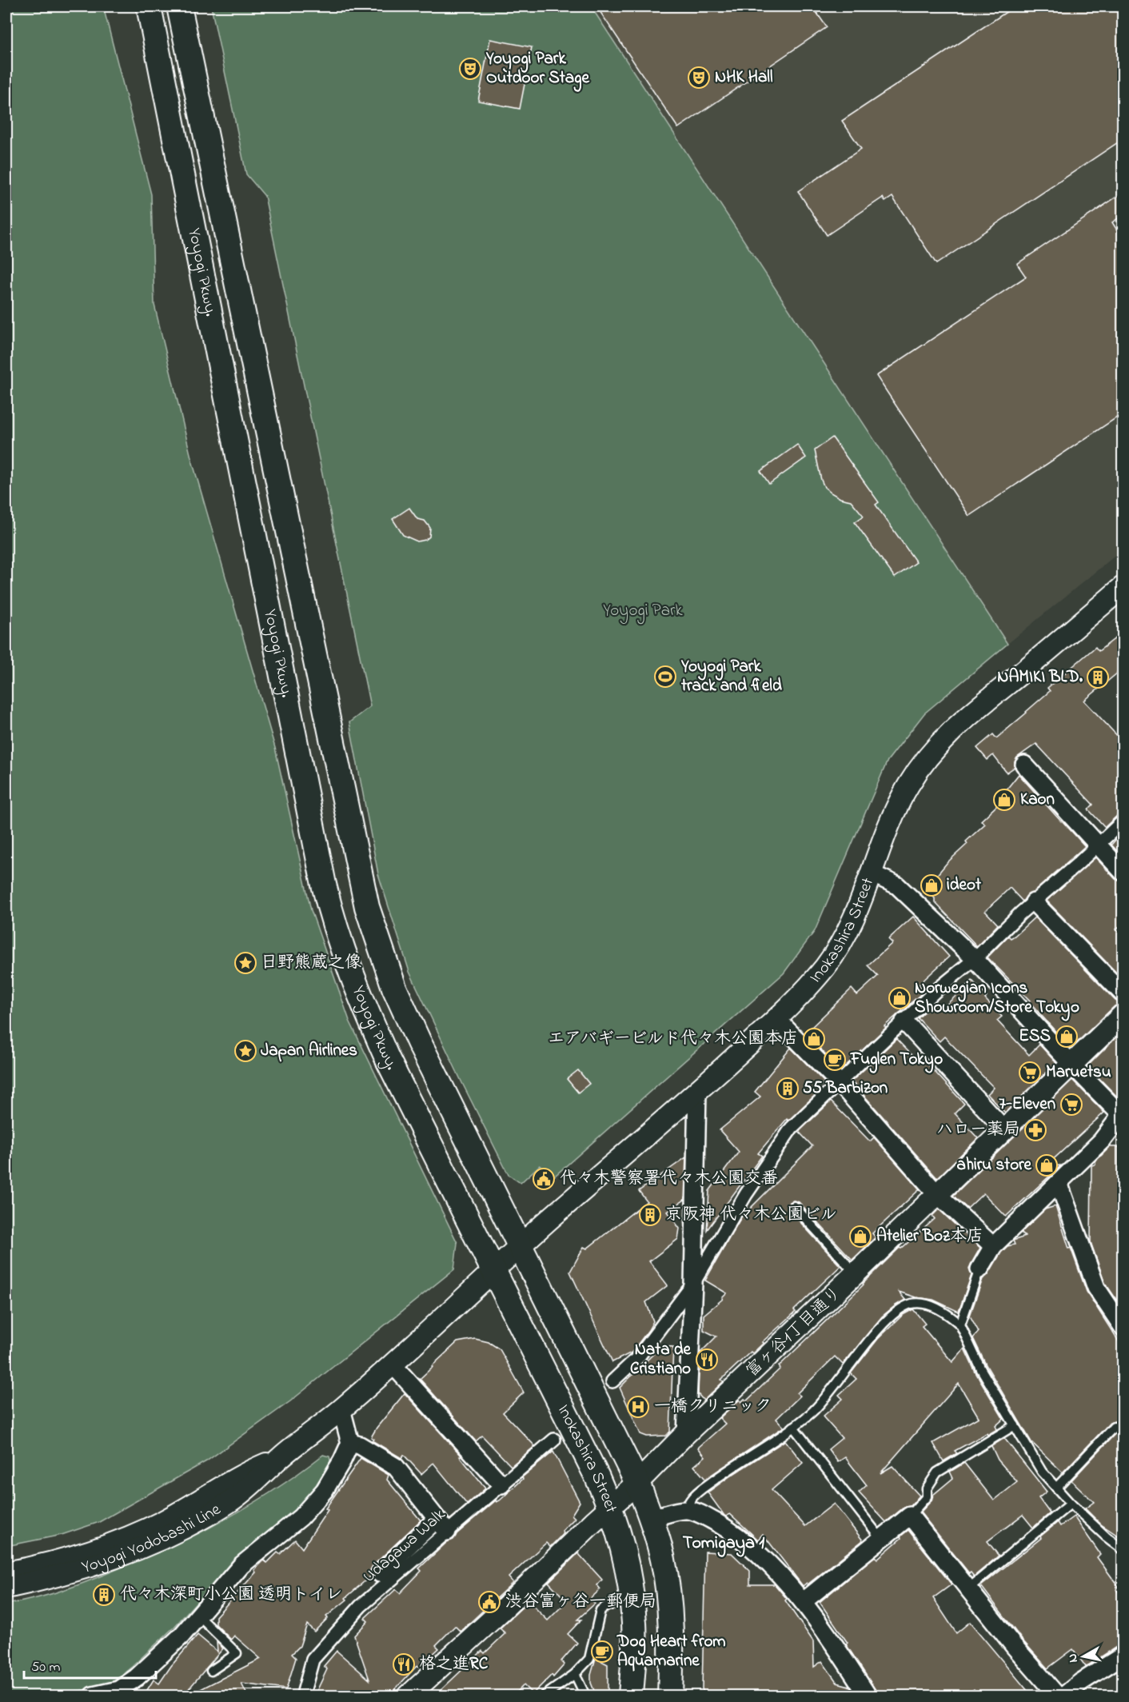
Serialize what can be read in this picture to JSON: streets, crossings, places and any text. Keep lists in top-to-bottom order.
{
  "streets": {
    "main road": ["Yoyogi Pkwy.", "Inokashira Street"],
    "street": ["富ヶ谷1丁目通り", "Yoyogi Yodobashi Line", "Udagawa Walk"]
  },
  "crossings": [
    ["Yoyogi Pkwy.", "Inokashira Street"],
    ["Yoyogi Pkwy.", "Yoyogi Yodobashi Line"],
    ["Inokashira Street", "富ヶ谷1丁目通り"],
    ["Inokashira Street", "Yoyogi Yodobashi Line"]
  ],
  "districts": ["Tomigaya 1"],
  "parks": ["Yoyogi Park"],
  "places": {
    "theatre": ["Yoyogi Park Outdoor Stage", "NHK Hall"],
    "sports": ["Yoyogi Park track and field"],
    "building": [
      "NAMIKI BLD.",
      "55 Barbizon",
      "京阪神 代々木公園ビル",
      "代々木深町小公園 透明トイレ"
    ],
    "shop": [
      "Kaon",
      "ideot",
      "Norwegian Icons Showroom/Store Tokyo",
      "ESS",
      "エアバギービルド代々木公園本店",
      "ahiru store",
      "Atelier Boz本店"
    ],
    "place": ["日野熊蔵之像", "Japan Airlines"],
    "cafe": ["Fuglen Tokyo", "Dog Heart from Aquamarine"],
    "supermarket": ["Maruetsu", "7-Eleven"],
    "pharmacy": ["ハロー薬局"],
    "public building": ["代々木警察署代々木公園交番", "渋谷富ヶ谷一郵便局"],
    "restaurant": ["Nata de Cristiano", "格之進RC"],
    "hospital": ["一橋クリニック"]
  },
  "scale_bar": "50 m",
  "north": "left"
}
